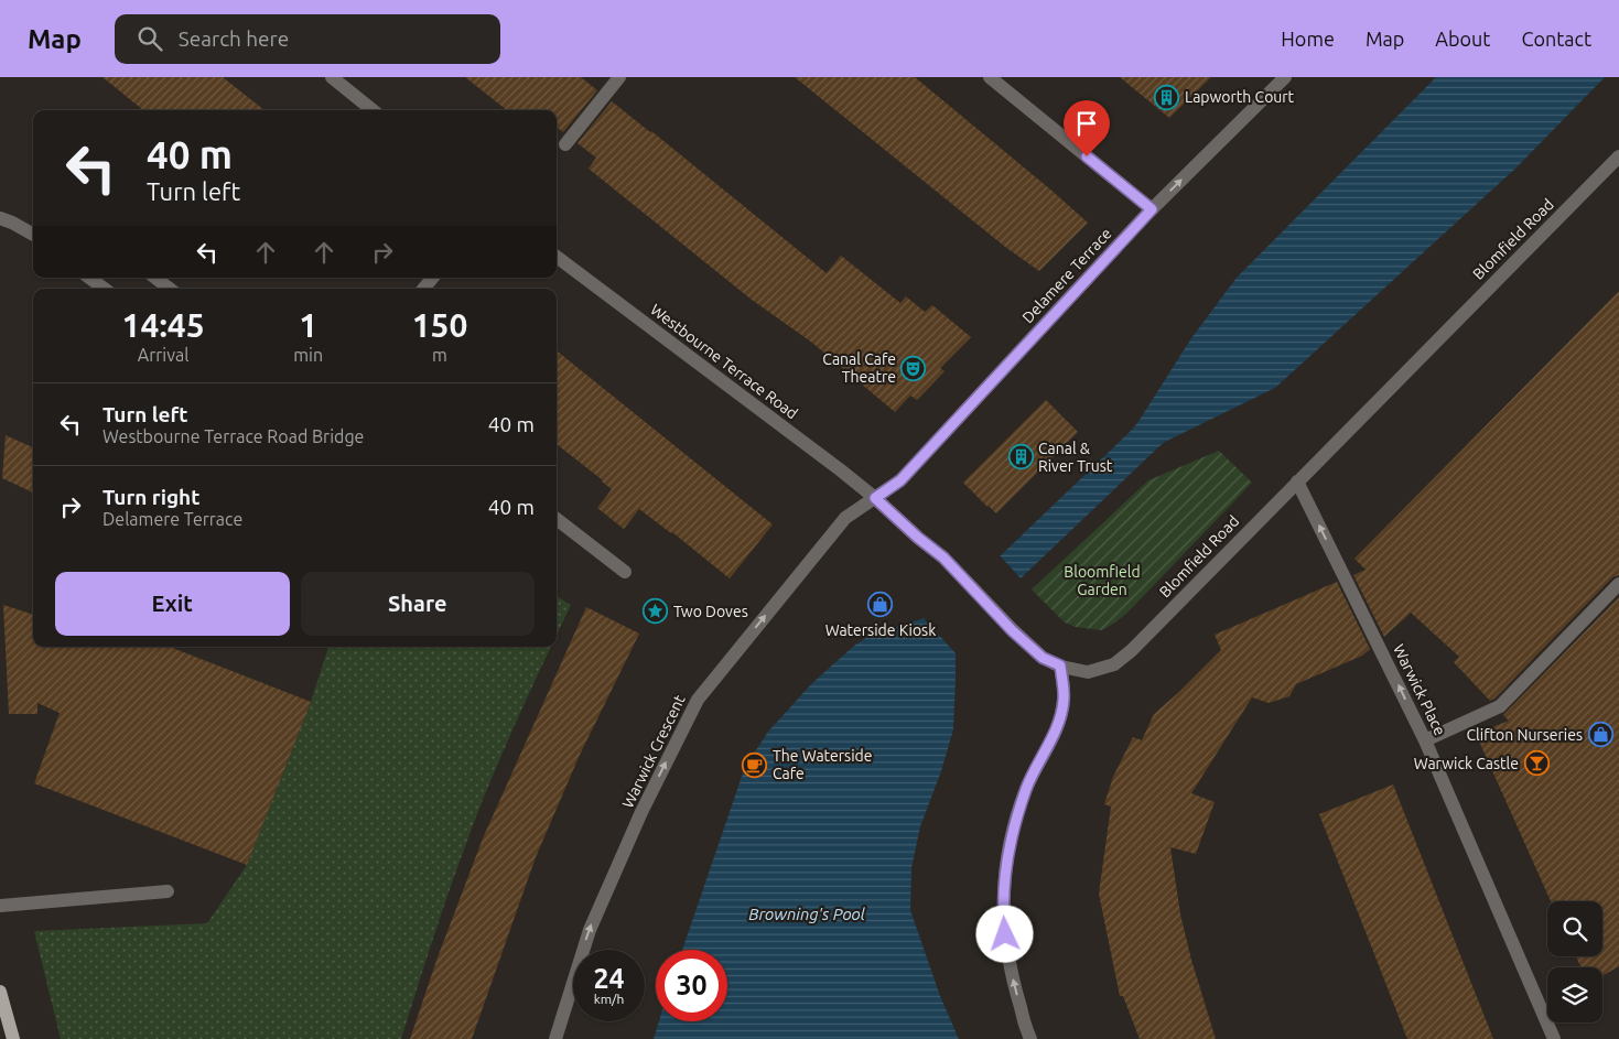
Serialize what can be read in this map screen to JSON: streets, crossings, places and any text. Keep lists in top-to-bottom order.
{
  "streets": {
    "street": [
      "Blomfield Road",
      "Delamere Terrace",
      "Westbourne Terrace Road",
      "Warwick Place",
      "Warwick Crescent"
    ]
  },
  "crossings": [
    ["Blomfield Road", "Westbourne Terrace Road"],
    ["Blomfield Road", "Warwick Place"],
    ["Delamere Terrace", "Westbourne Terrace Road"],
    ["Delamere Terrace", "Warwick Crescent"],
    ["Westbourne Terrace Road", "Warwick Crescent"]
  ],
  "one_way": ["Warwick Place", "Warwick Crescent"],
  "water": ["Browning's Pool"],
  "parks": ["Bloomfield Garden"],
  "places": {
    "building": ["Lapworth Court", "Canal & River Trust"],
    "theatre": ["Canal Cafe Theatre"],
    "shop": ["Waterside Kiosk", "Clifton Nurseries"],
    "place": ["Two Doves"],
    "bar": ["Warwick Castle"],
    "cafe": ["The Waterside Cafe"]
  },
  "page": {
    "header": "Map",
    "search": "Search here",
    "nav": [
      "Home",
      "Map",
      "About",
      "Contact"
    ],
    "turn": ["40 m", "Turn left"],
    "eta": [
      "14:45",
      "Arrival",
      "1",
      "min",
      "150",
      "m"
    ],
    "list": [
      {
        "name": "Turn left",
        "note": "Westbourne Terrace Road Bridge",
        "value": "40 m"
      },
      {
        "name": "Turn right",
        "note": "Delamere Terrace",
        "value": "40 m"
      }
    ],
    "buttons": ["Exit", "Share"],
    "speed": "24 km/h",
    "limit": "30"
  }
}
